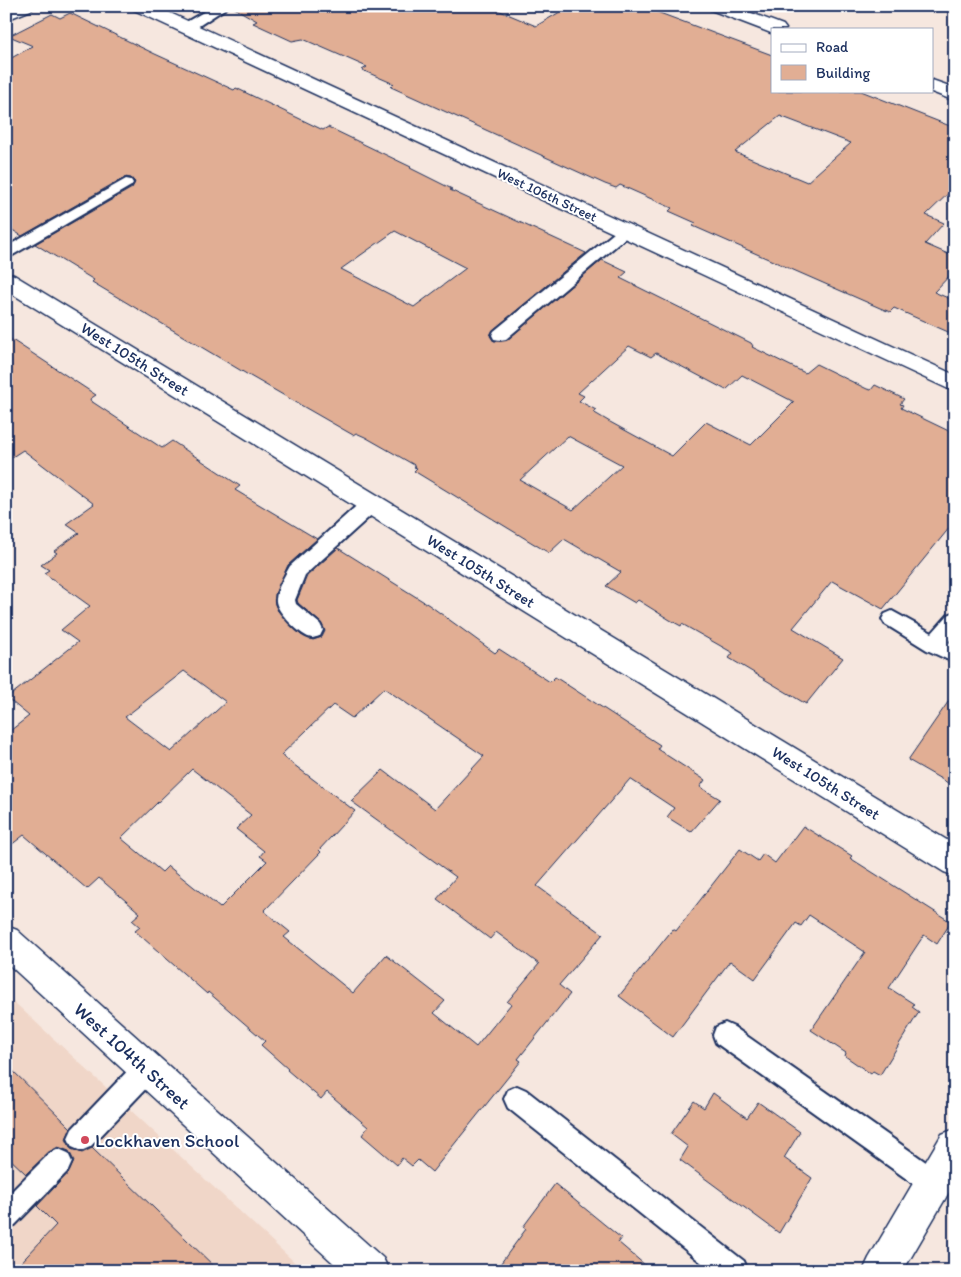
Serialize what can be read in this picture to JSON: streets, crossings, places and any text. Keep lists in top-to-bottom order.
{
  "streets": {
    "street": ["West 106th Street", "West 105th Street", "West 104th Street"]
  },
  "places": ["Lockhaven School"],
  "legend": ["Road", "Building"]
}
